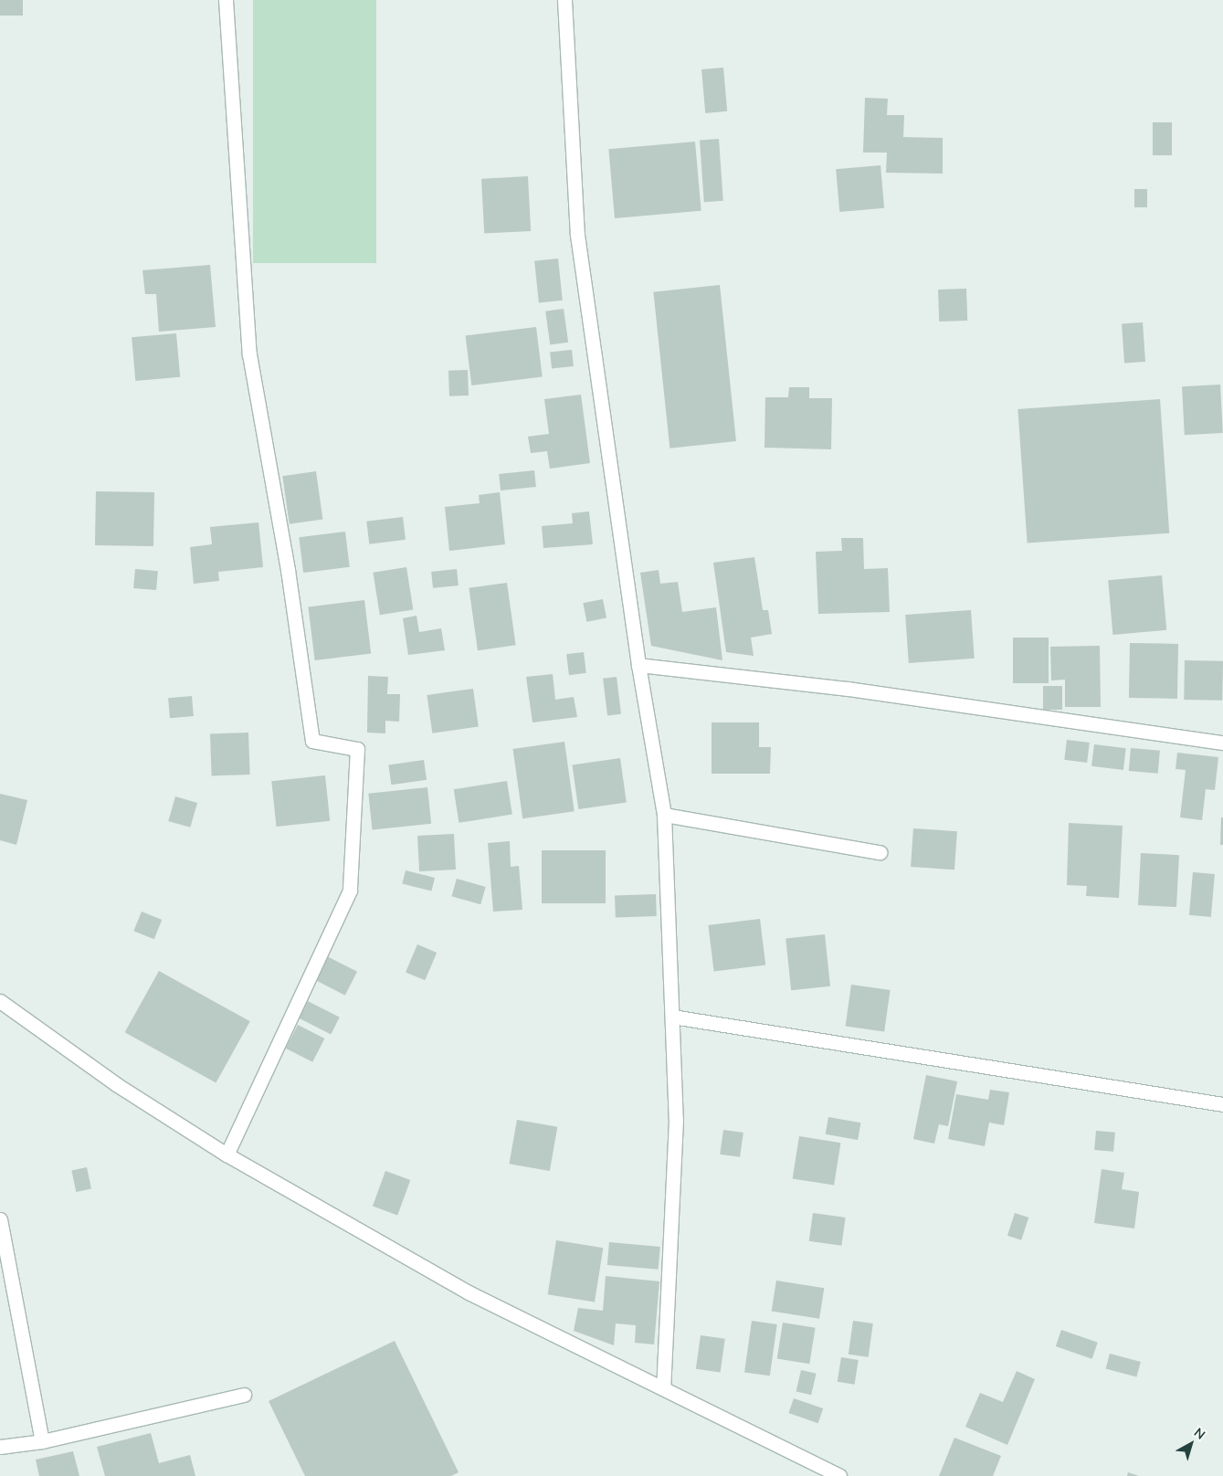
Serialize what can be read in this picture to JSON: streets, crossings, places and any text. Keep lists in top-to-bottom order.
{
  "north": "top right"
}
